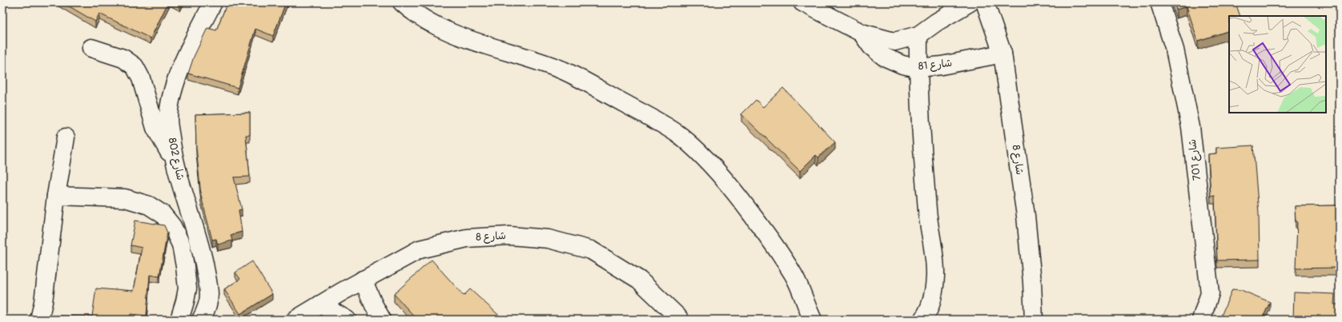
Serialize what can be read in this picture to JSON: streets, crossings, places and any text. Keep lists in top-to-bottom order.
{
  "streets": {
    "street": [
      "شارع 81",
      "شارع 802",
      "شارع 8",
      "شارع 701"
    ]
  },
  "crossings": [
    ["شارع 81", "شارع 8"]
  ]
}
